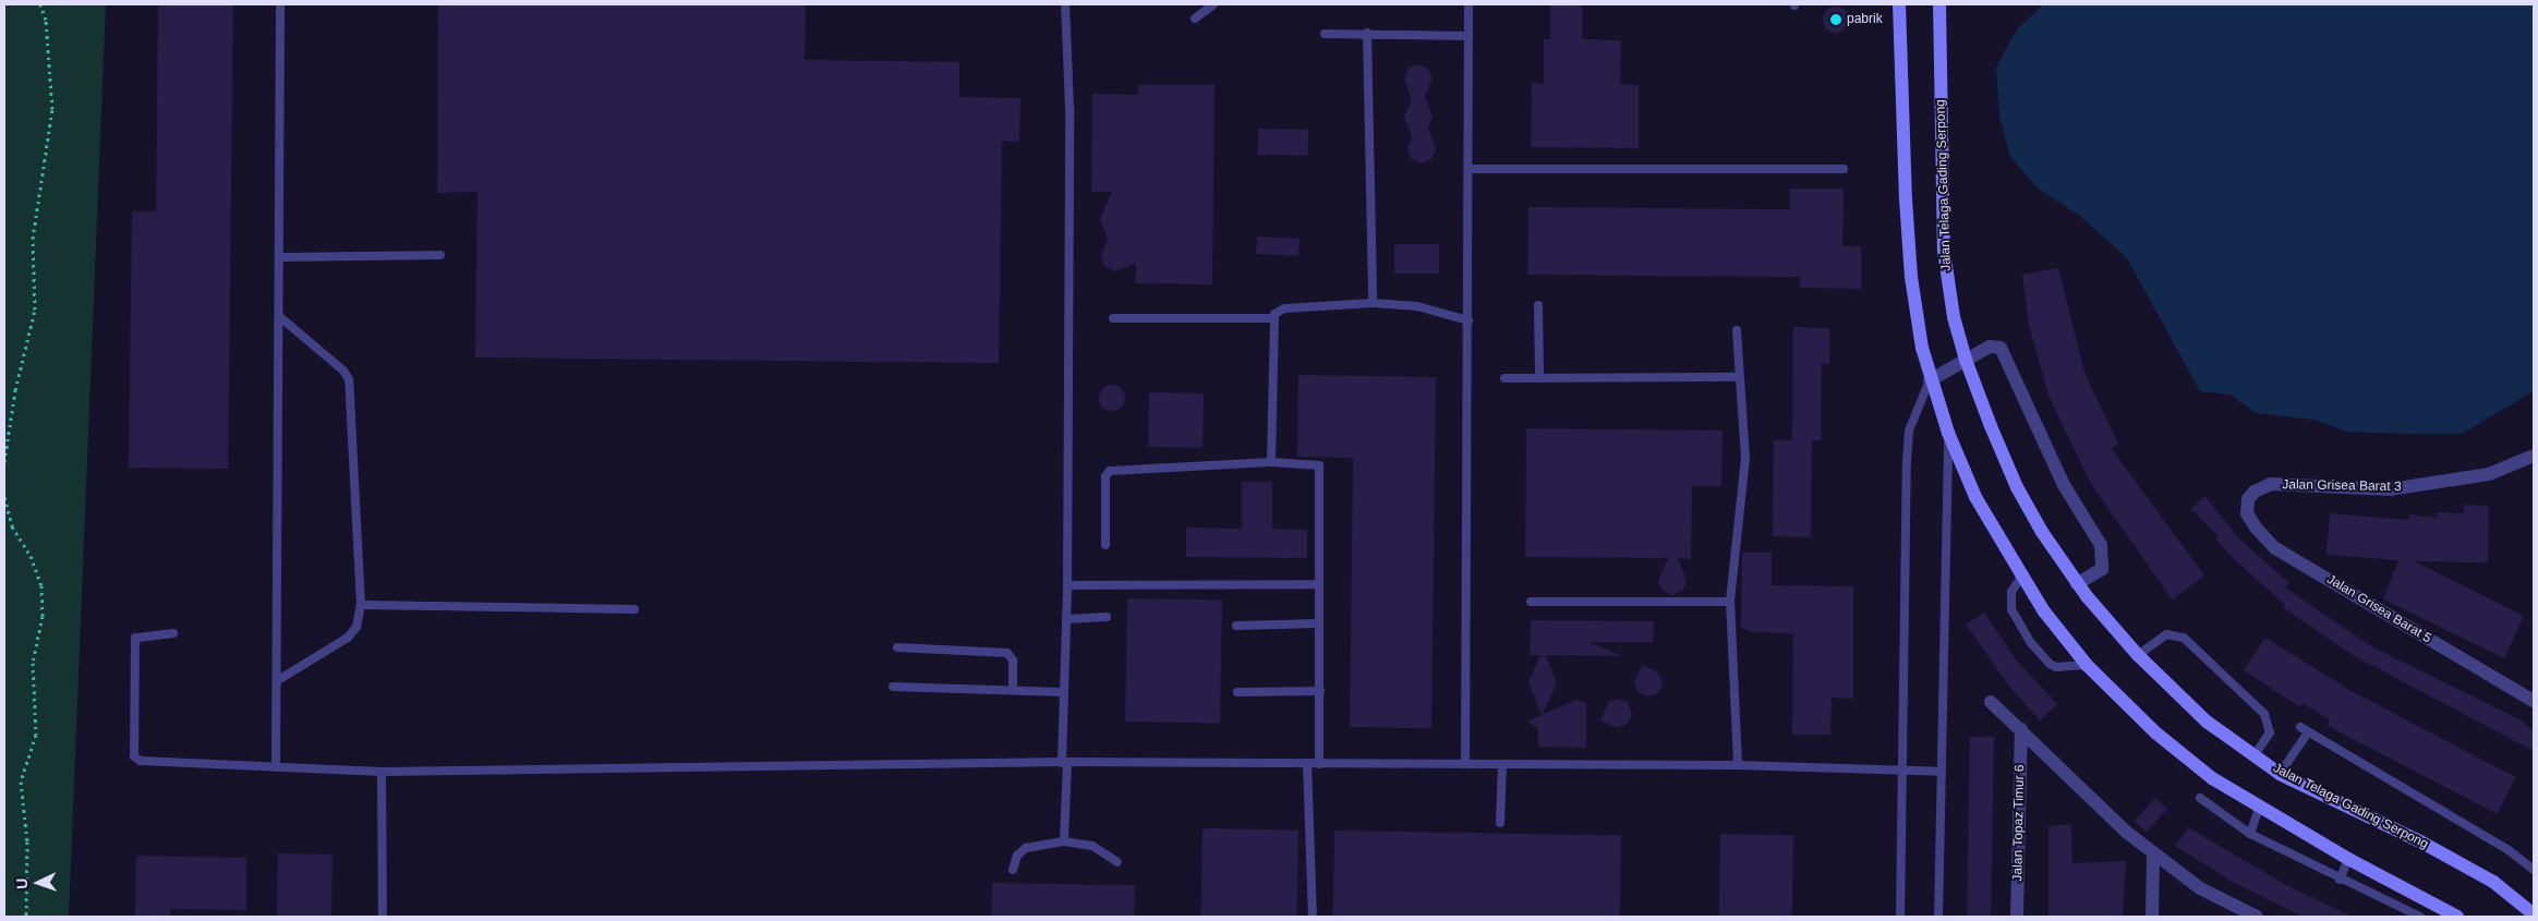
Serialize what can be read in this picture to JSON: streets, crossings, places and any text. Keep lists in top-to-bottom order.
{
  "streets": {
    "main road": ["Jalan Telaga Gading Serpong"],
    "street": ["Jalan Grisea Barat 3", "Jalan Grisea Barat 5", "Jalan Topaz Timur 6"]
  },
  "crossings": [
    ["Jalan Grisea Barat 3", "Jalan Grisea Barat 5"]
  ],
  "places": ["pabrik"],
  "north": "left"
}
